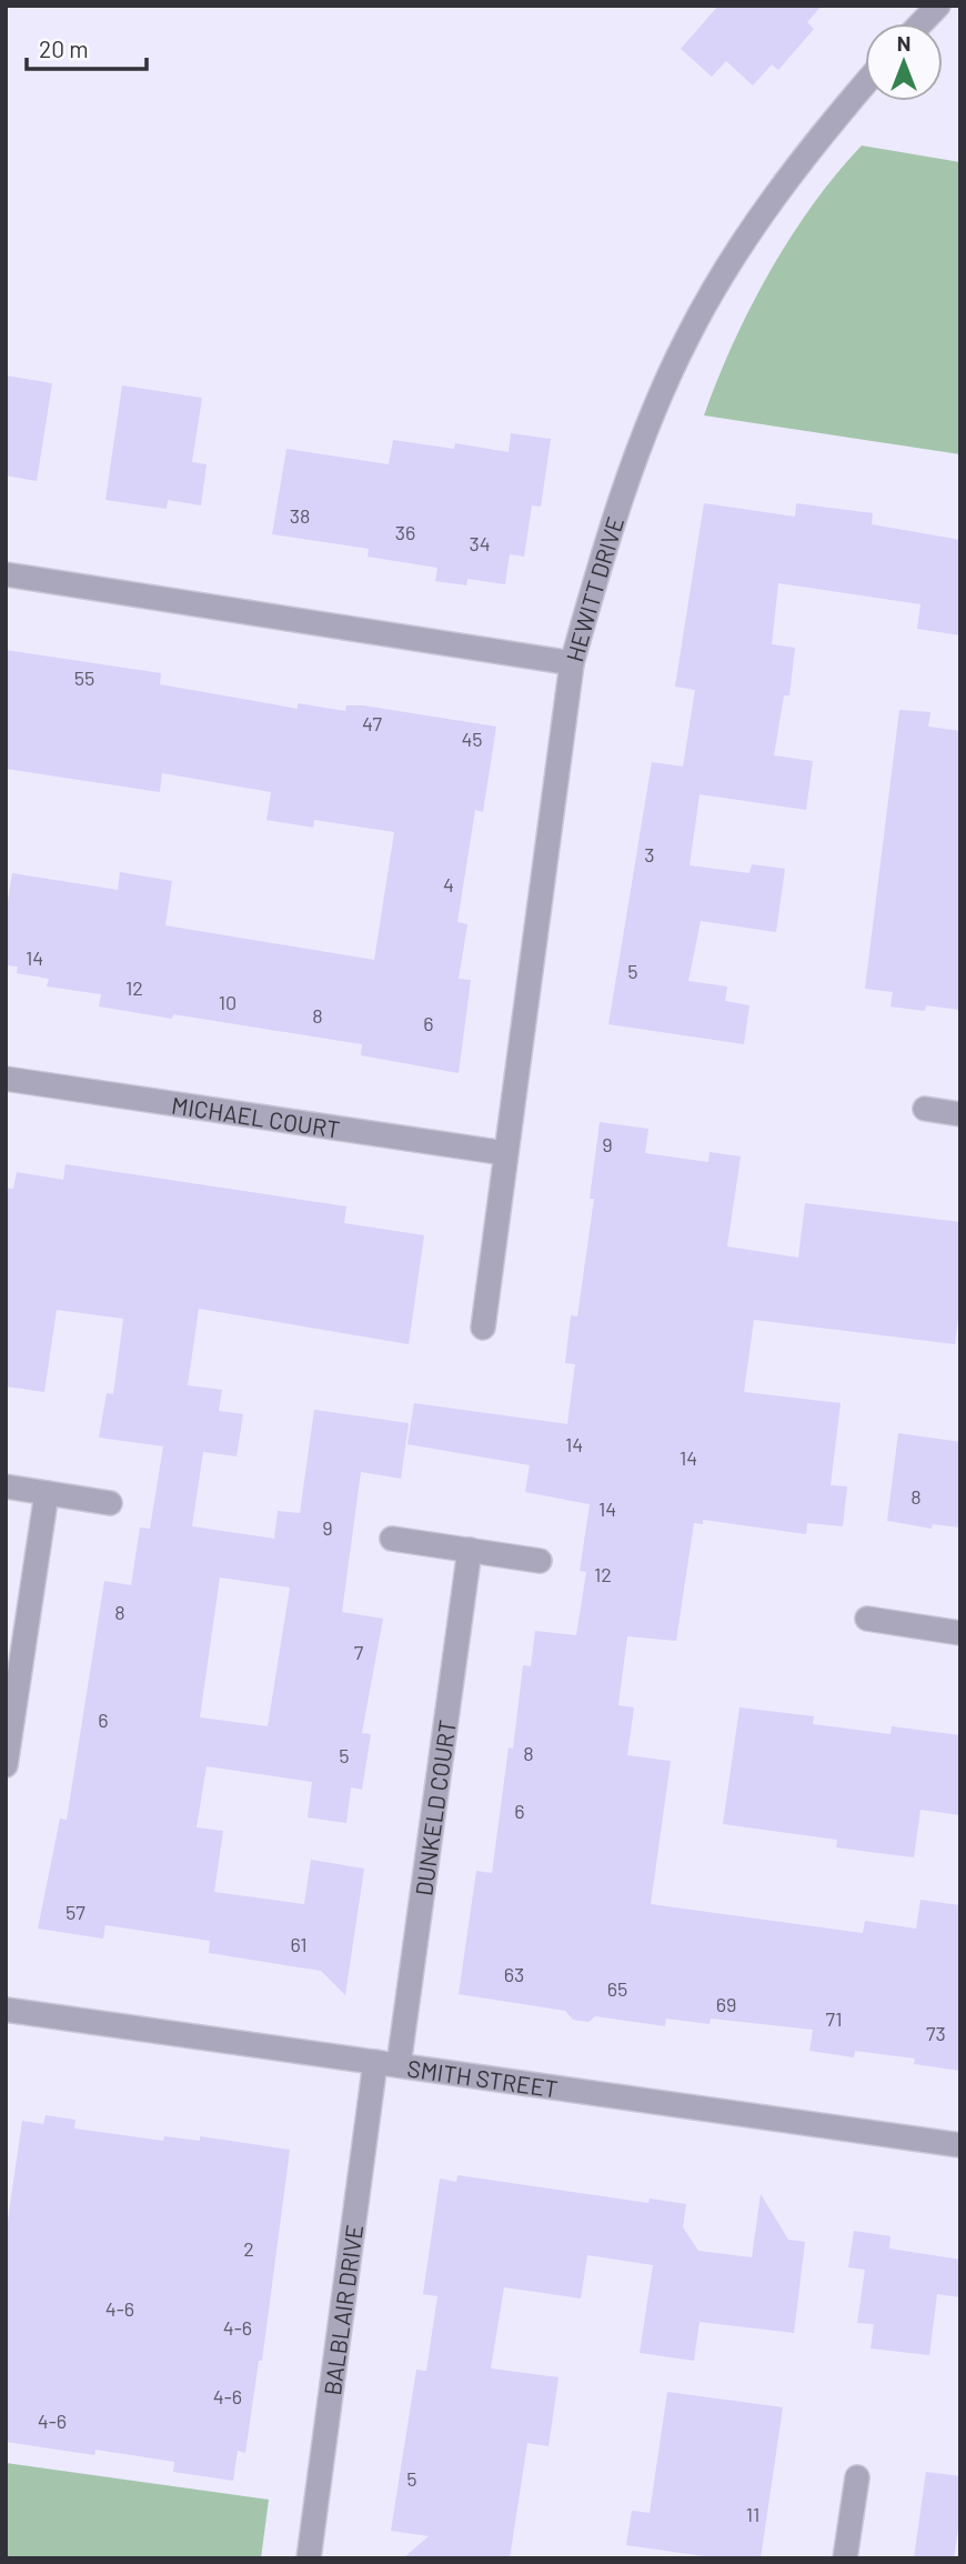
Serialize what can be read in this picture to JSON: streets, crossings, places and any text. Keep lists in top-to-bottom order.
{
  "streets": {
    "street": [
      "HEWITT DRIVE",
      "MICHAEL COURT",
      "DUNKELD COURT",
      "SMITH STREET",
      "BALBLAIR DRIVE"
    ]
  },
  "crossings": [
    ["DUNKELD COURT", "SMITH STREET"],
    ["DUNKELD COURT", "BALBLAIR DRIVE"],
    ["SMITH STREET", "BALBLAIR DRIVE"]
  ],
  "house_numbers": [
    "38",
    "36",
    "34",
    "55",
    "47",
    "45",
    "3",
    "4",
    "14",
    "5",
    "12",
    "10",
    "8",
    "6",
    "9",
    "14",
    "14",
    "8",
    "14",
    "9",
    "12",
    "8",
    "7",
    "6",
    "8",
    "5",
    "6",
    "57",
    "61",
    "63",
    "65",
    "69",
    "71",
    "73",
    "2",
    "4-6",
    "4-6",
    "4-6",
    "4-6",
    "5",
    "11"
  ],
  "scale_bar": "20 m",
  "north": "top"
}
